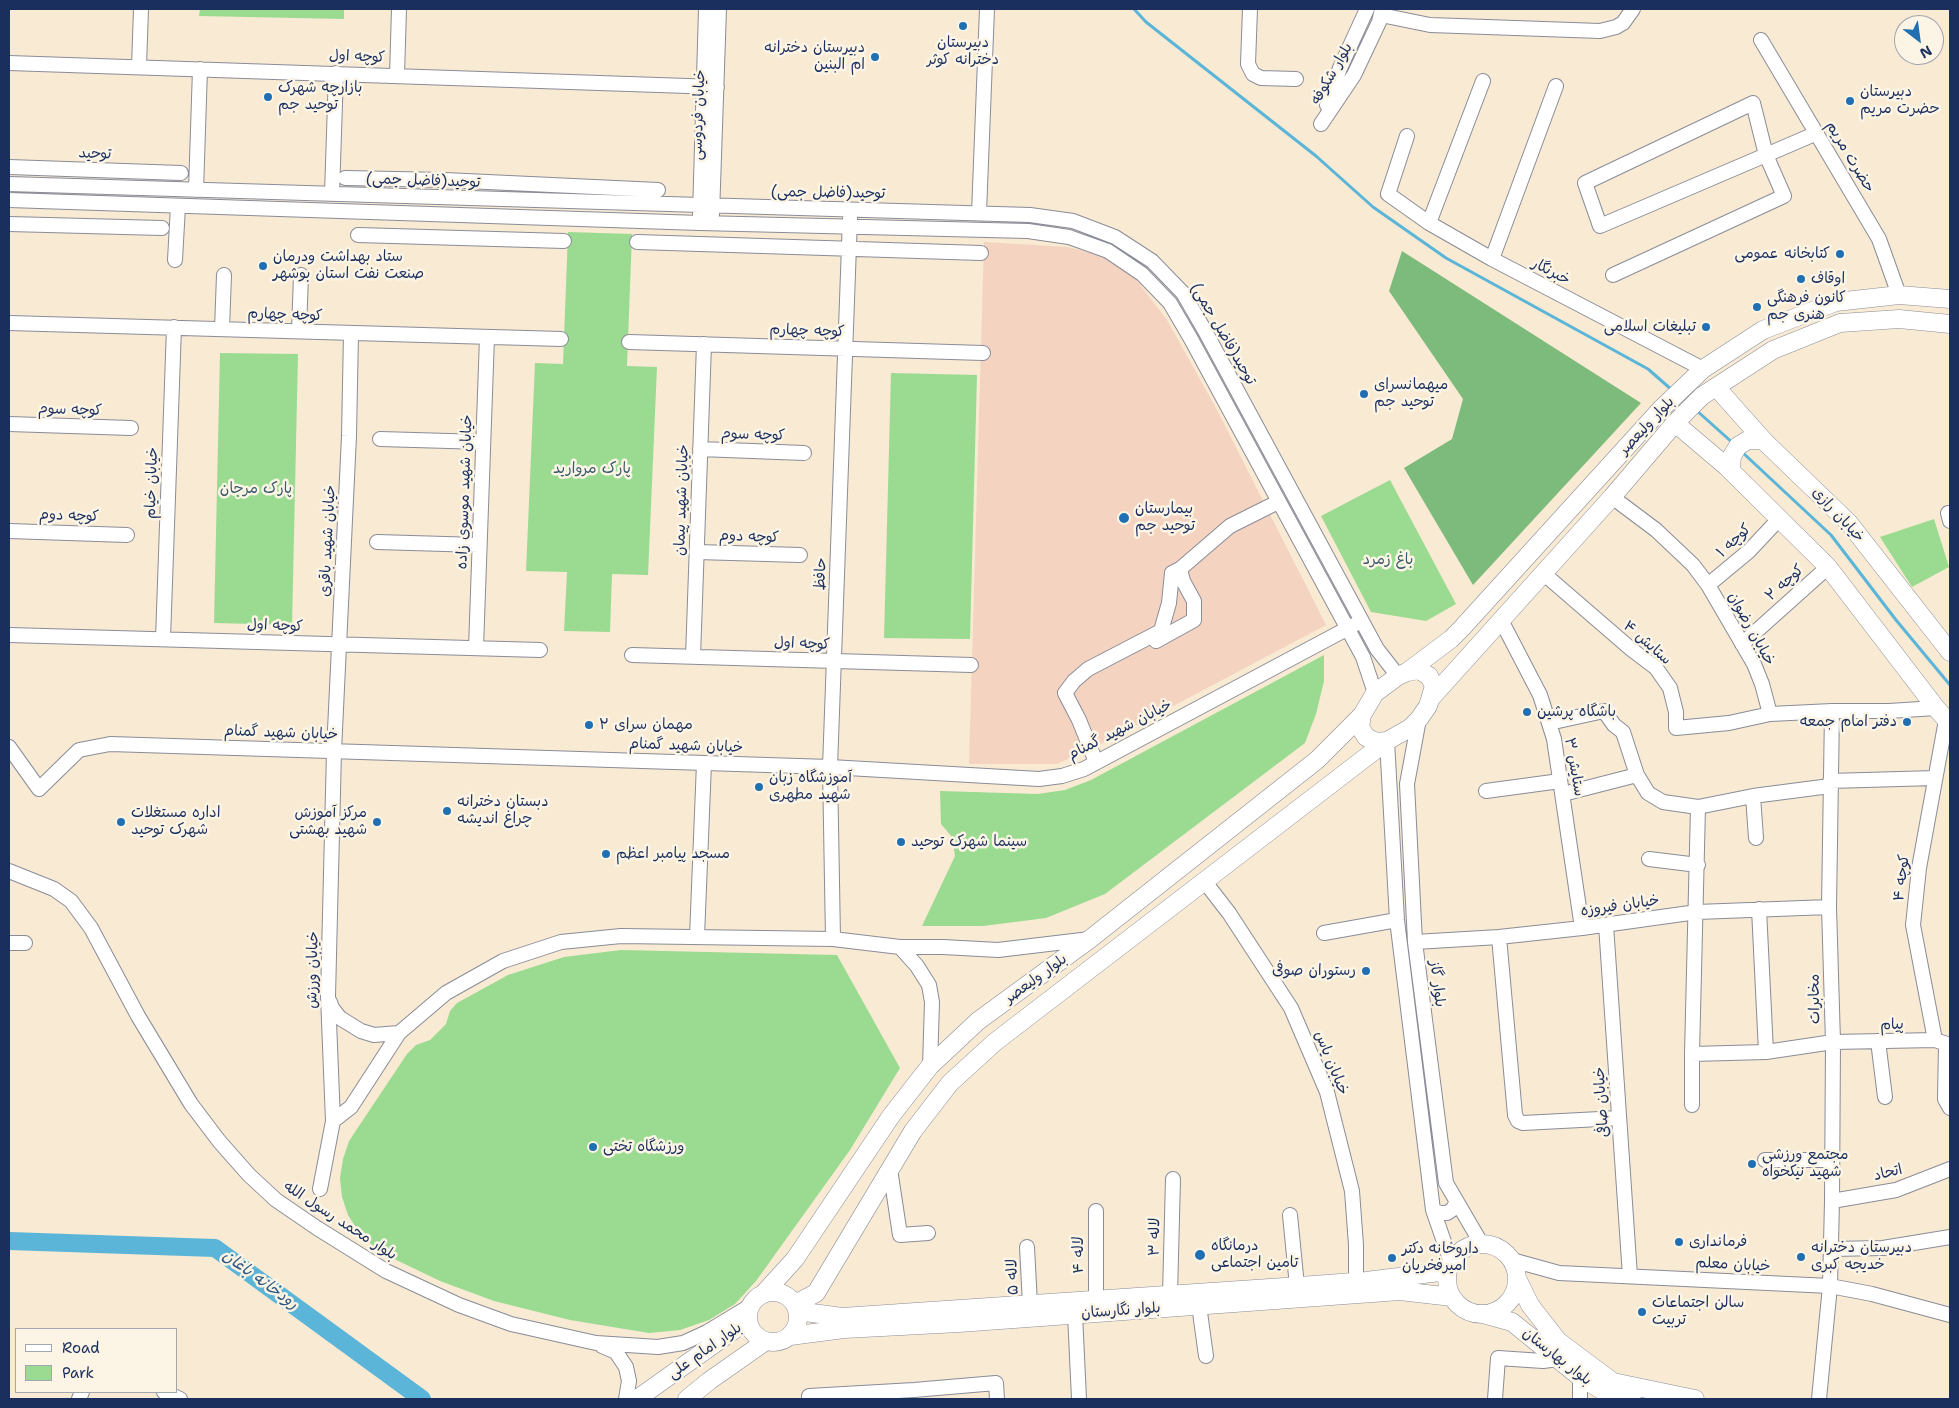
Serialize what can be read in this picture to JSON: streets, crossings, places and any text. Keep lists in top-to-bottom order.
{
  "streets": {
    "main road": [
      "بلوار ولیعصر",
      "خیابان رازی",
      "بلوار نگارستان",
      "بلوار امام علی",
      "بلوار بهارستان"
    ],
    "street": [
      "کوچه اول",
      "بلوار شکوفه",
      "خیابان فردوسی",
      "توحید",
      "حضرت مریم",
      "توحید(فاضل جمی)",
      "خبرنگار",
      "کوچه چهارم",
      "کوچه سوم",
      "خیابان خیام",
      "خیابان شهید موسوی زاده",
      "خیابان شهید پیمان",
      "کوچه دوم",
      "خیابان شهید باقری",
      "کوچه ۱",
      "حافظ",
      "کوچه ۲",
      "خیابان رضوان",
      "ستایش ۴",
      "خیابان شهید گمنام",
      "ستایش ۳",
      "کوچه ۴",
      "خیابان فیروزه",
      "خیابان ورزش",
      "بلوار گاز",
      "مخابرات",
      "پیام",
      "خیابان یاس",
      "خیابان صافی",
      "اتحاد",
      "بلوار محمد رسول الله",
      "لاله ۳",
      "لاله ۴",
      "خیابان معلم",
      "لاله ۵"
    ]
  },
  "crossings": [
    ["کوچه اول", "خیابان فردوسی"],
    ["کوچه اول", "خیابان خیام"],
    ["کوچه اول", "خیابان شهید موسوی زاده"],
    ["کوچه اول", "خیابان شهید پیمان"],
    ["کوچه اول", "خیابان شهید باقری"],
    ["کوچه اول", "حافظ"],
    ["خیابان فردوسی", "توحید(فاضل جمی)"],
    ["حضرت مریم", "بلوار ولیعصر"],
    ["توحید(فاضل جمی)", "بلوار ولیعصر"],
    ["توحید(فاضل جمی)", "حافظ"],
    ["توحید(فاضل جمی)", "خیابان شهید گمنام"],
    ["خبرنگار", "بلوار ولیعصر"],
    ["کوچه چهارم", "خیابان خیام"],
    ["کوچه چهارم", "خیابان شهید موسوی زاده"],
    ["کوچه چهارم", "خیابان شهید پیمان"],
    ["کوچه چهارم", "خیابان شهید باقری"],
    ["کوچه چهارم", "حافظ"],
    ["کوچه سوم", "خیابان شهید پیمان"],
    ["بلوار ولیعصر", "خیابان رازی"],
    ["بلوار ولیعصر", "خیابان رضوان"],
    ["بلوار ولیعصر", "ستایش ۴"],
    ["بلوار ولیعصر", "ستایش ۳"],
    ["بلوار ولیعصر", "بلوار گاز"],
    ["بلوار ولیعصر", "خیابان یاس"],
    ["بلوار ولیعصر", "بلوار نگارستان"],
    ["بلوار ولیعصر", "بلوار امام علی"],
    ["خیابان شهید پیمان", "کوچه دوم"],
    ["خیابان شهید باقری", "خیابان شهید گمنام"],
    ["خیابان شهید باقری", "خیابان ورزش"],
    ["کوچه ۱", "خیابان رضوان"],
    ["حافظ", "خیابان شهید گمنام"],
    ["کوچه ۲", "خیابان رضوان"],
    ["خیابان رضوان", "ستایش ۴"],
    ["خیابان شهید گمنام", "خیابان ورزش"],
    ["ستایش ۳", "خیابان فیروزه"],
    ["کوچه ۴", "پیام"],
    ["خیابان فیروزه", "بلوار گاز"],
    ["خیابان فیروزه", "مخابرات"],
    ["خیابان فیروزه", "خیابان صافی"],
    ["بلوار گاز", "خیابان معلم"],
    ["بلوار گاز", "بلوار نگارستان"],
    ["بلوار گاز", "بلوار بهارستان"],
    ["مخابرات", "پیام"],
    ["مخابرات", "اتحاد"],
    ["مخابرات", "خیابان معلم"],
    ["خیابان یاس", "بلوار نگارستان"],
    ["خیابان صافی", "خیابان معلم"],
    ["لاله ۳", "بلوار نگارستان"],
    ["لاله ۴", "بلوار نگارستان"],
    ["خیابان معلم", "بلوار نگارستان"],
    ["خیابان معلم", "بلوار بهارستان"],
    ["لاله ۵", "بلوار نگارستان"],
    ["بلوار نگارستان", "بلوار امام علی"],
    ["بلوار نگارستان", "بلوار بهارستان"]
  ],
  "water": ["رودخانه باغان"],
  "parks": ["پارک مروارید", "پارک مرجان", "باغ زمرد"],
  "places": [
    "دبیرستان دخترانه کوثر",
    "دبیرستان دخترانه ام البنین",
    "بازارچه شهرک توحید جم",
    "دبیرستان حضرت مریم",
    "کتابخانه عمومی",
    "ستاد بهداشت ودرمان صنعت نفت استان بوشهر",
    "اوقاف",
    "کانون فرهنگی هنری جم",
    "تبلیغات اسلامی",
    "میهمانسرای توحید جم",
    "بیمارستان توحید جم",
    "باشگاه پرشین",
    "دفتر امام جمعه",
    "مهمان سرای ۲",
    "آموزشگاه زبان شهید مطهری",
    "دبستان دخترانه چراغ اندیشه",
    "اداره مستغلات شهرک توحید",
    "مرکز آموزش شهید بهشتی",
    "سینما شهرک توحید",
    "مسجد پیامبر اعظم",
    "رستوران صوفی",
    "ورزشگاه تختی",
    "مجتمع ورزشی شهید نیکخواه",
    "فرمانداری",
    "درمانگاه تامین اجتماعی",
    "دبیرستان دخترانه خدیجه کبری",
    "داروخانه دکتر امیرفخریان",
    "سالن اجتماعات تربیت"
  ],
  "legend": ["Road", "Park"],
  "north": "bottom right"
}
